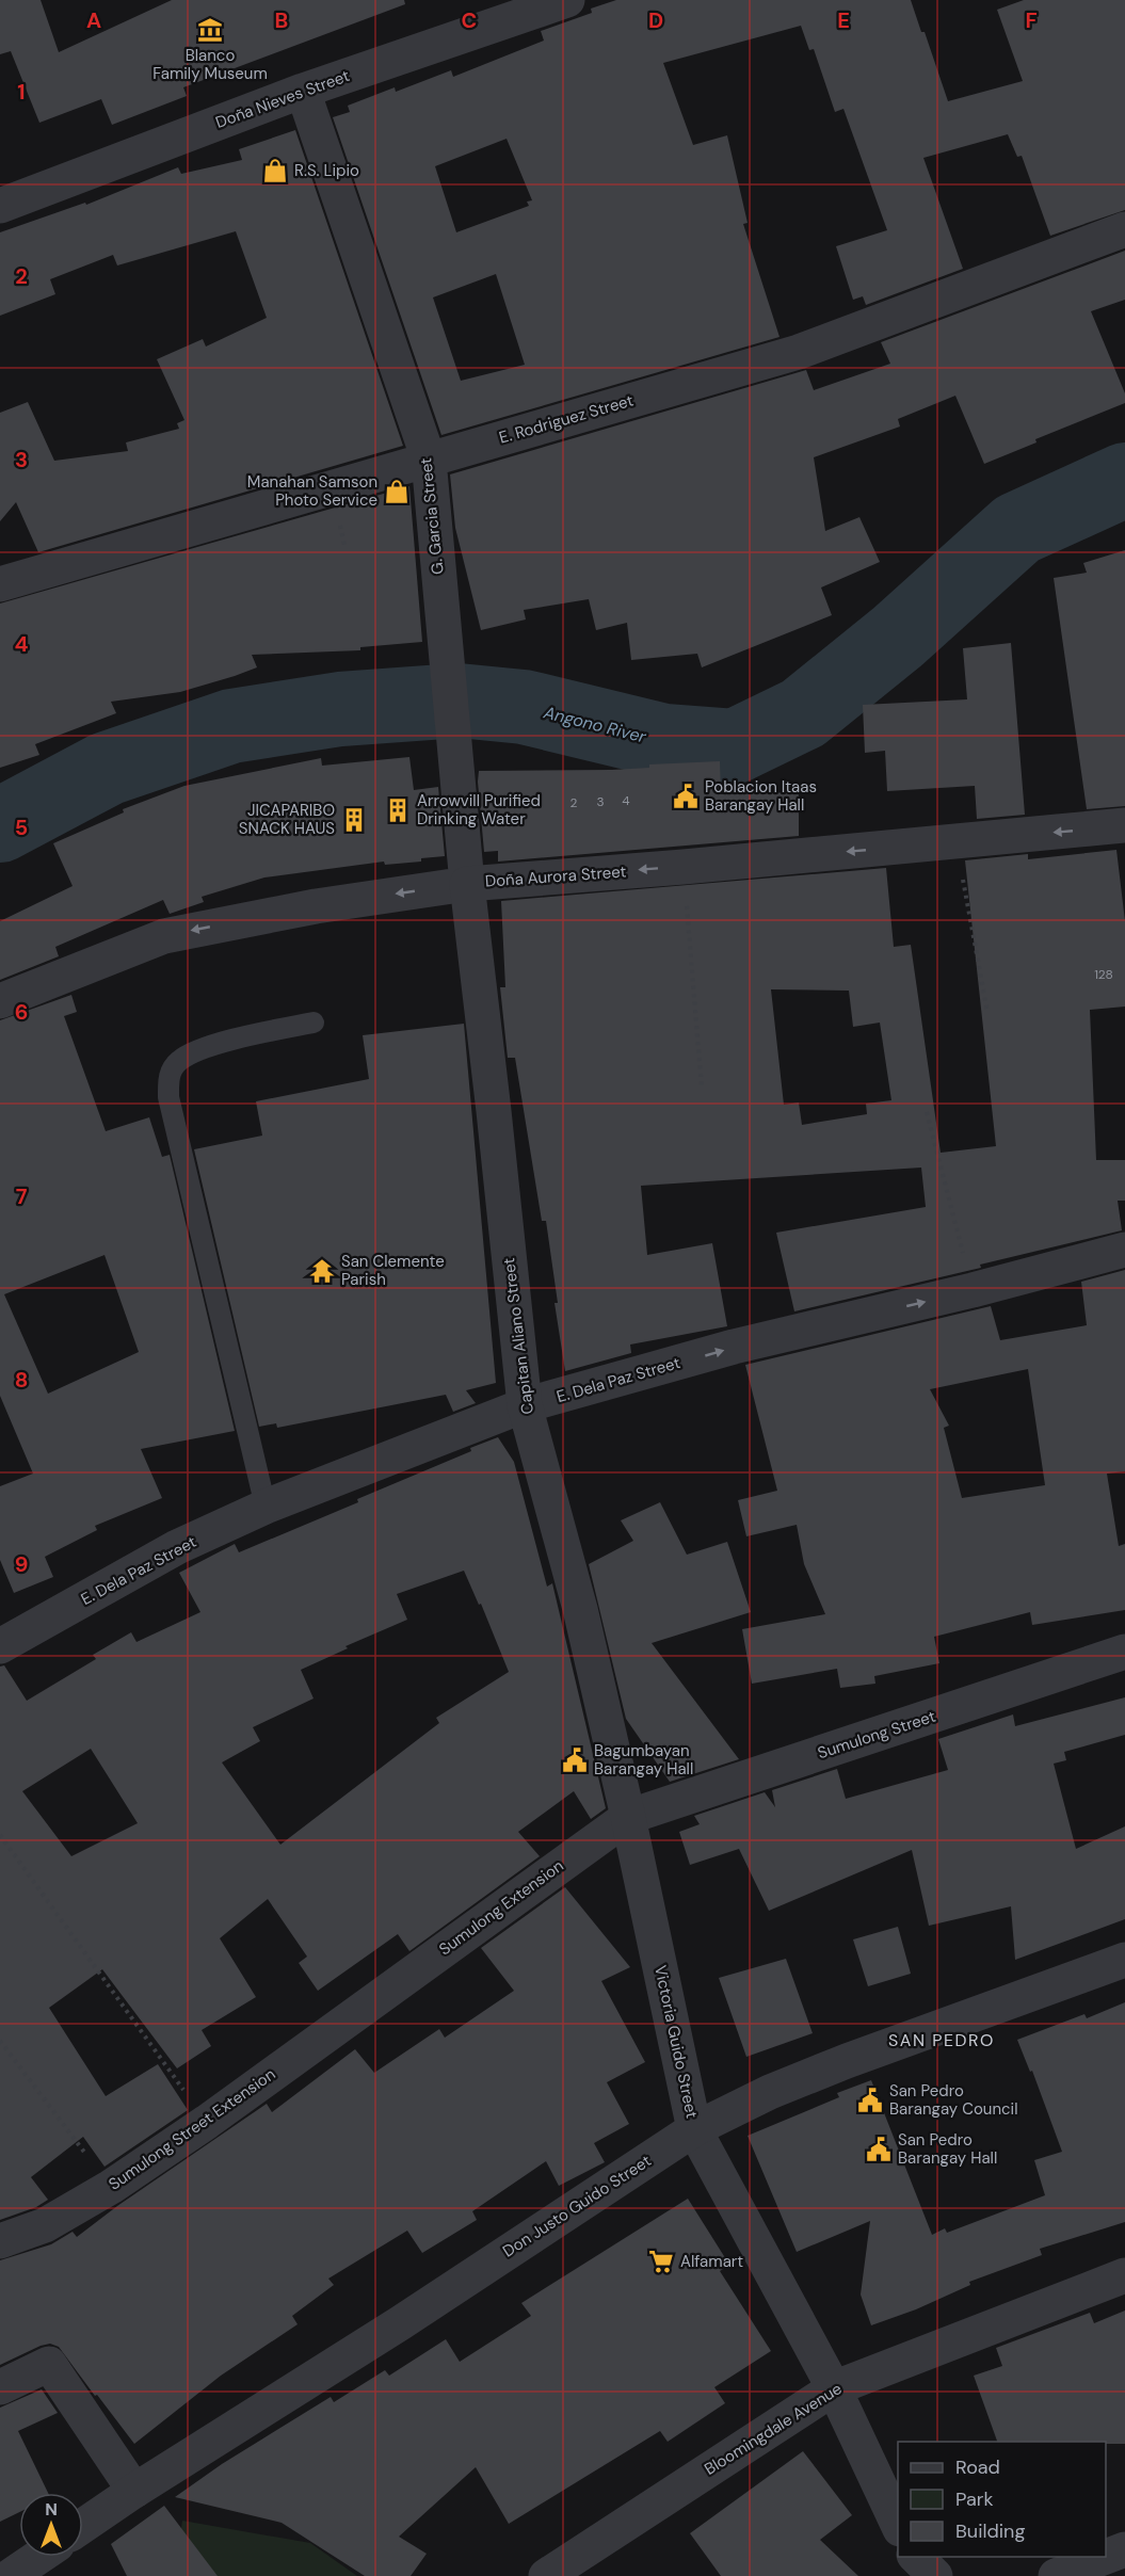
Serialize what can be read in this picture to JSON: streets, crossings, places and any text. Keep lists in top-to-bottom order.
{
  "streets": {
    "street": [
      "Doña Nieves Street",
      "E. Rodriguez Street",
      "G. Garcia Street",
      "Doña Aurora Street",
      "Capitan Aliano Street",
      "E. Dela Paz Street",
      "Sumulong Street",
      "Sumulong Extension",
      "Victoria Guido Street",
      "Sumulong Street Extension",
      "Don Justo Guido Street",
      "Bloomingdale Avenue"
    ]
  },
  "crossings": [
    ["Doña Nieves Street", "G. Garcia Street"],
    ["E. Rodriguez Street", "G. Garcia Street"],
    ["G. Garcia Street", "Doña Aurora Street"],
    ["G. Garcia Street", "Capitan Aliano Street"],
    ["Doña Aurora Street", "Capitan Aliano Street"],
    ["Capitan Aliano Street", "E. Dela Paz Street"],
    ["Capitan Aliano Street", "Sumulong Street"],
    ["Capitan Aliano Street", "Sumulong Extension"],
    ["Capitan Aliano Street", "Victoria Guido Street"],
    ["Sumulong Street", "Sumulong Extension"],
    ["Sumulong Street", "Victoria Guido Street"],
    ["Sumulong Extension", "Victoria Guido Street"],
    ["Sumulong Extension", "Sumulong Street Extension"],
    ["Victoria Guido Street", "Don Justo Guido Street"],
    ["Victoria Guido Street", "Bloomingdale Avenue"]
  ],
  "one_way": ["Doña Aurora Street", "E. Dela Paz Street"],
  "districts": ["SAN PEDRO"],
  "water": ["Angono River"],
  "places": {
    "museum": ["Blanco Family Museum"],
    "shop": ["R.S. Lipio", "Manahan Samson Photo Service"],
    "public building": [
      "Poblacion Itaas Barangay Hall",
      "Bagumbayan Barangay Hall",
      "San Pedro Barangay Council",
      "San Pedro Barangay Hall"
    ],
    "building": ["Arrowvill Purified Drinking Water", "JICAPARIBO SNACK HAUS"],
    "temple": ["San Clemente Parish"],
    "supermarket": ["Alfamart"]
  },
  "house_numbers": [
    "4",
    "3",
    "2",
    "128"
  ],
  "legend": ["Road", "Park", "Building"],
  "north": "top",
  "grid": {
    "columns": [
      "A",
      "B",
      "C",
      "D",
      "E",
      "F"
    ],
    "rows": [
      "1",
      "2",
      "3",
      "4",
      "5",
      "6",
      "7",
      "8",
      "9"
    ]
  }
}
